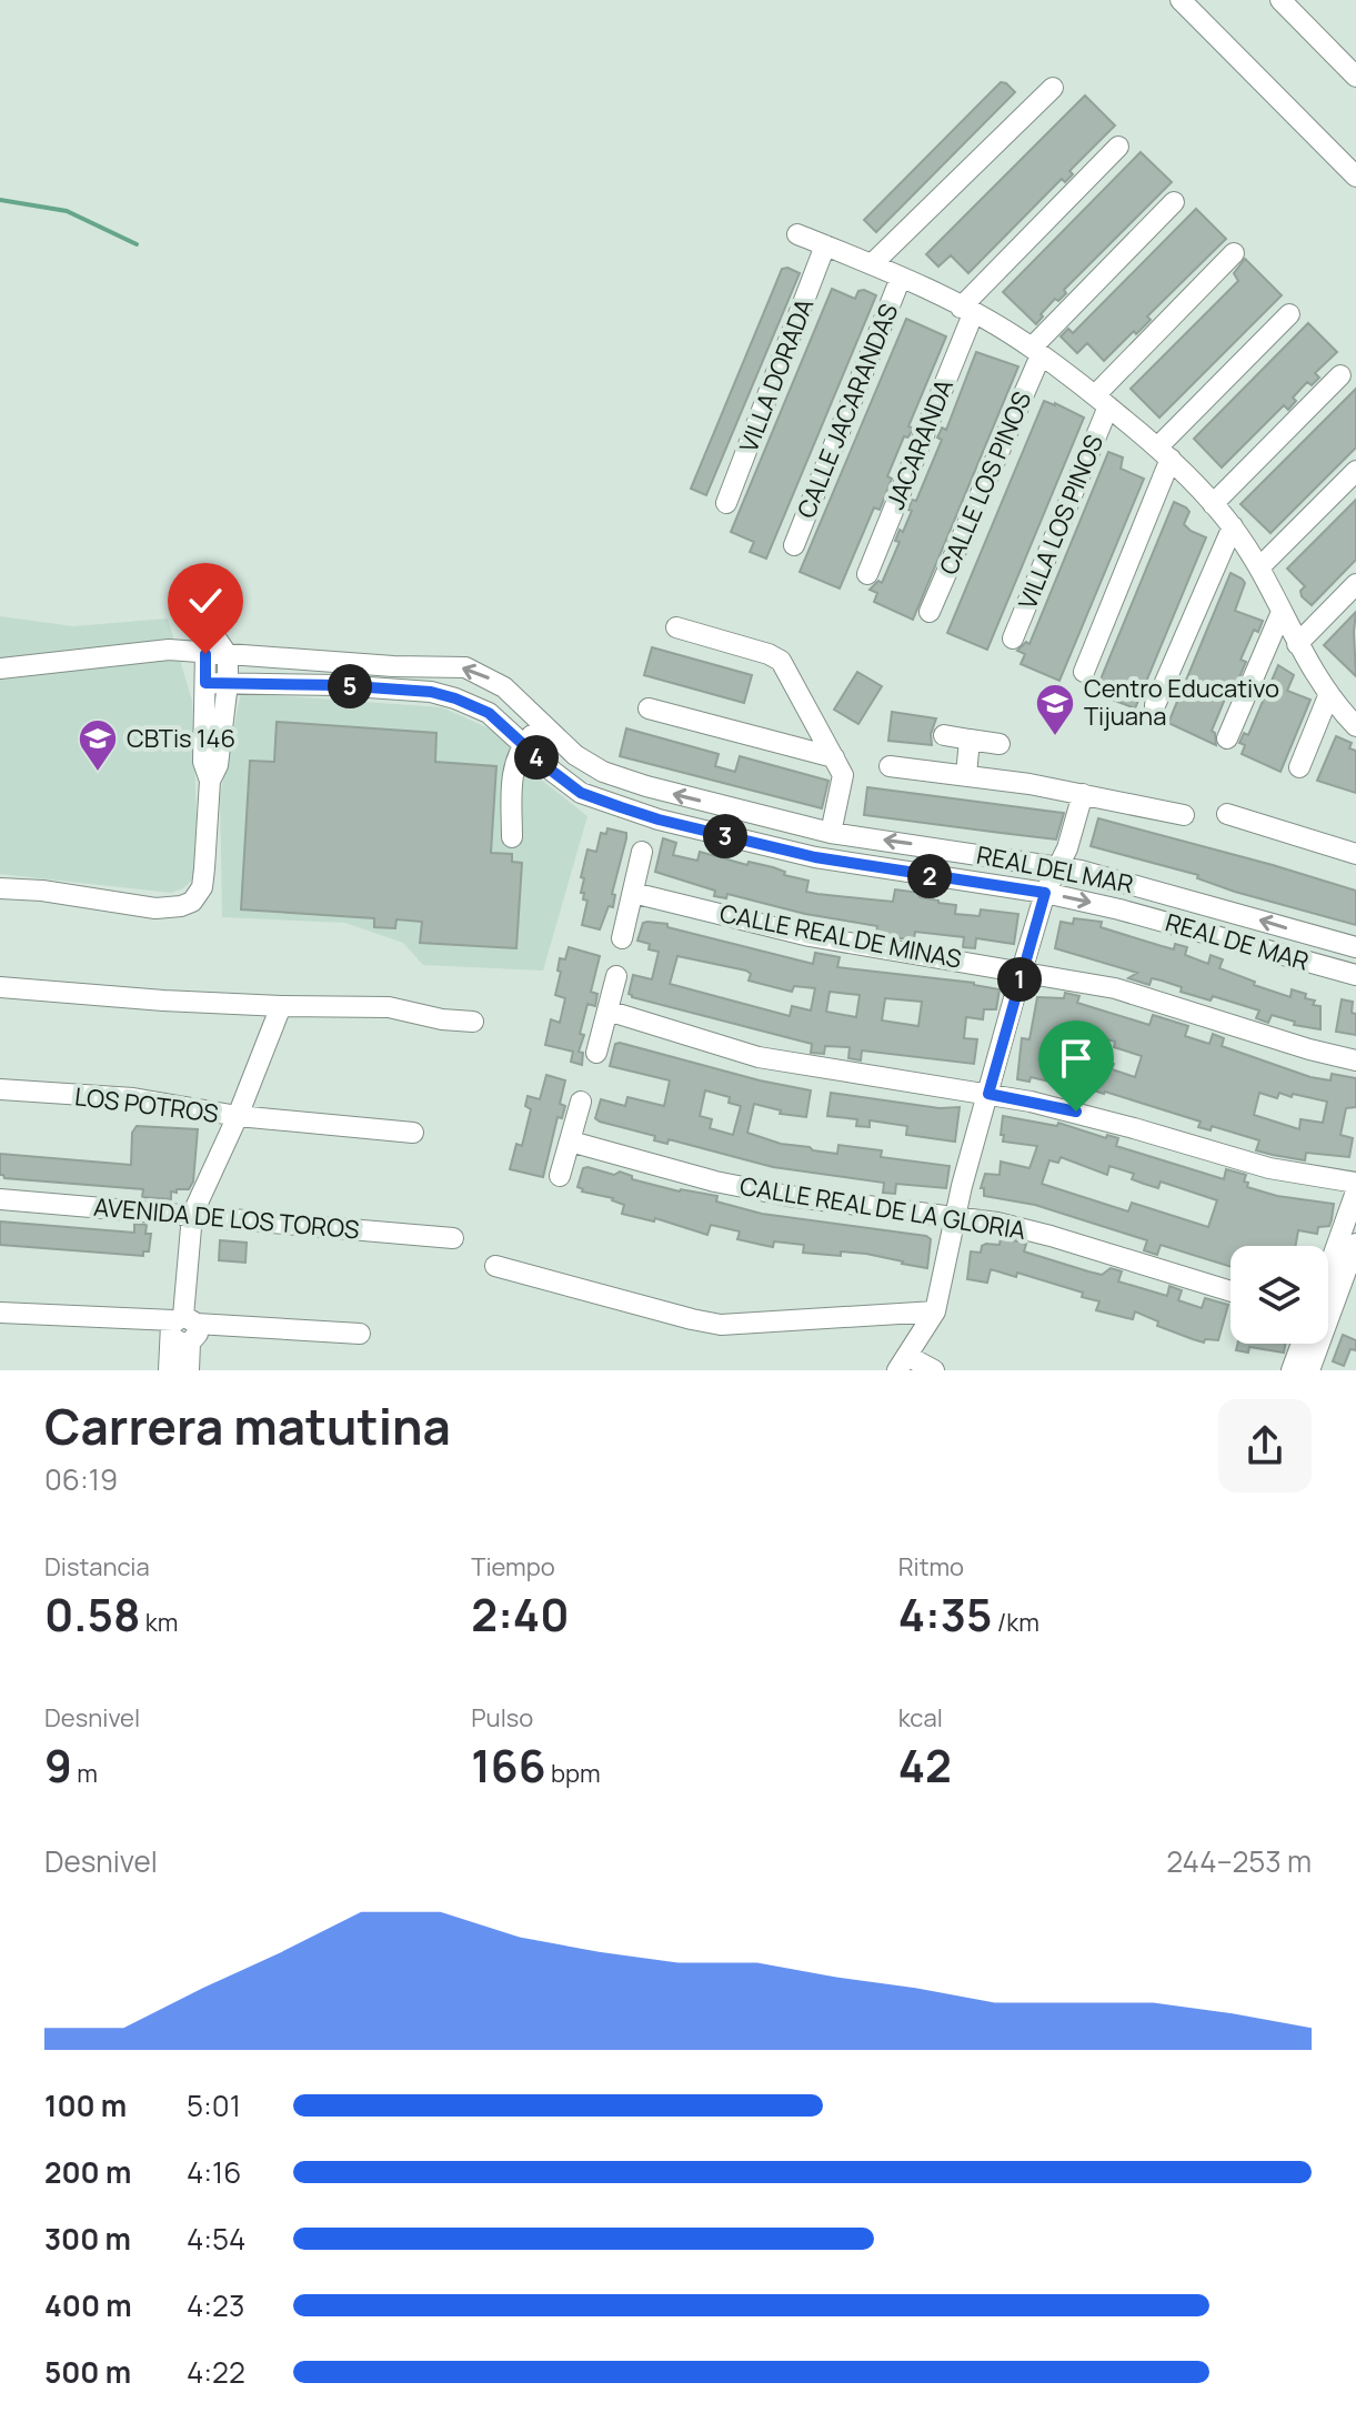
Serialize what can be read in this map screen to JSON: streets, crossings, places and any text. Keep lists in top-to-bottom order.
{
  "streets": {
    "street": [
      "VILLA DORADA",
      "CALLE JACARANDAS",
      "JACARANDA",
      "CALLE LOS PINOS",
      "VILLA LOS PINOS",
      "REAL DEL MAR",
      "CALLE REAL DE MINAS",
      "REAL DE MAR",
      "LOS POTROS",
      "CALLE REAL DE LA GLORIA",
      "AVENIDA DE LOS TOROS"
    ]
  },
  "crossings": [
    ["LOS POTROS", "AVENIDA DE LOS TOROS"]
  ],
  "places": {
    "school or university": ["Centro Educativo Tijuana", "CBTis 146"]
  },
  "page": {
    "pins": [
      "5",
      "4",
      "3",
      "2",
      "1"
    ],
    "heading": ["Carrera matutina", "06:19"],
    "stats": [
      ["Distancia", "0.58 km"],
      ["Tiempo", "2:40"],
      ["Ritmo", "4:35 /km"],
      ["Desnivel", "9 m"],
      ["Pulso", "166 bpm"],
      ["kcal", "42"]
    ],
    "chart": ["Desnivel", "244–253 m"],
    "list": [
      {
        "name": "100 m",
        "note": "5:01"
      },
      {
        "name": "200 m",
        "note": "4:16"
      },
      {
        "name": "300 m",
        "note": "4:54"
      },
      {
        "name": "400 m",
        "note": "4:23"
      },
      {
        "name": "500 m",
        "note": "4:22"
      }
    ]
  }
}
